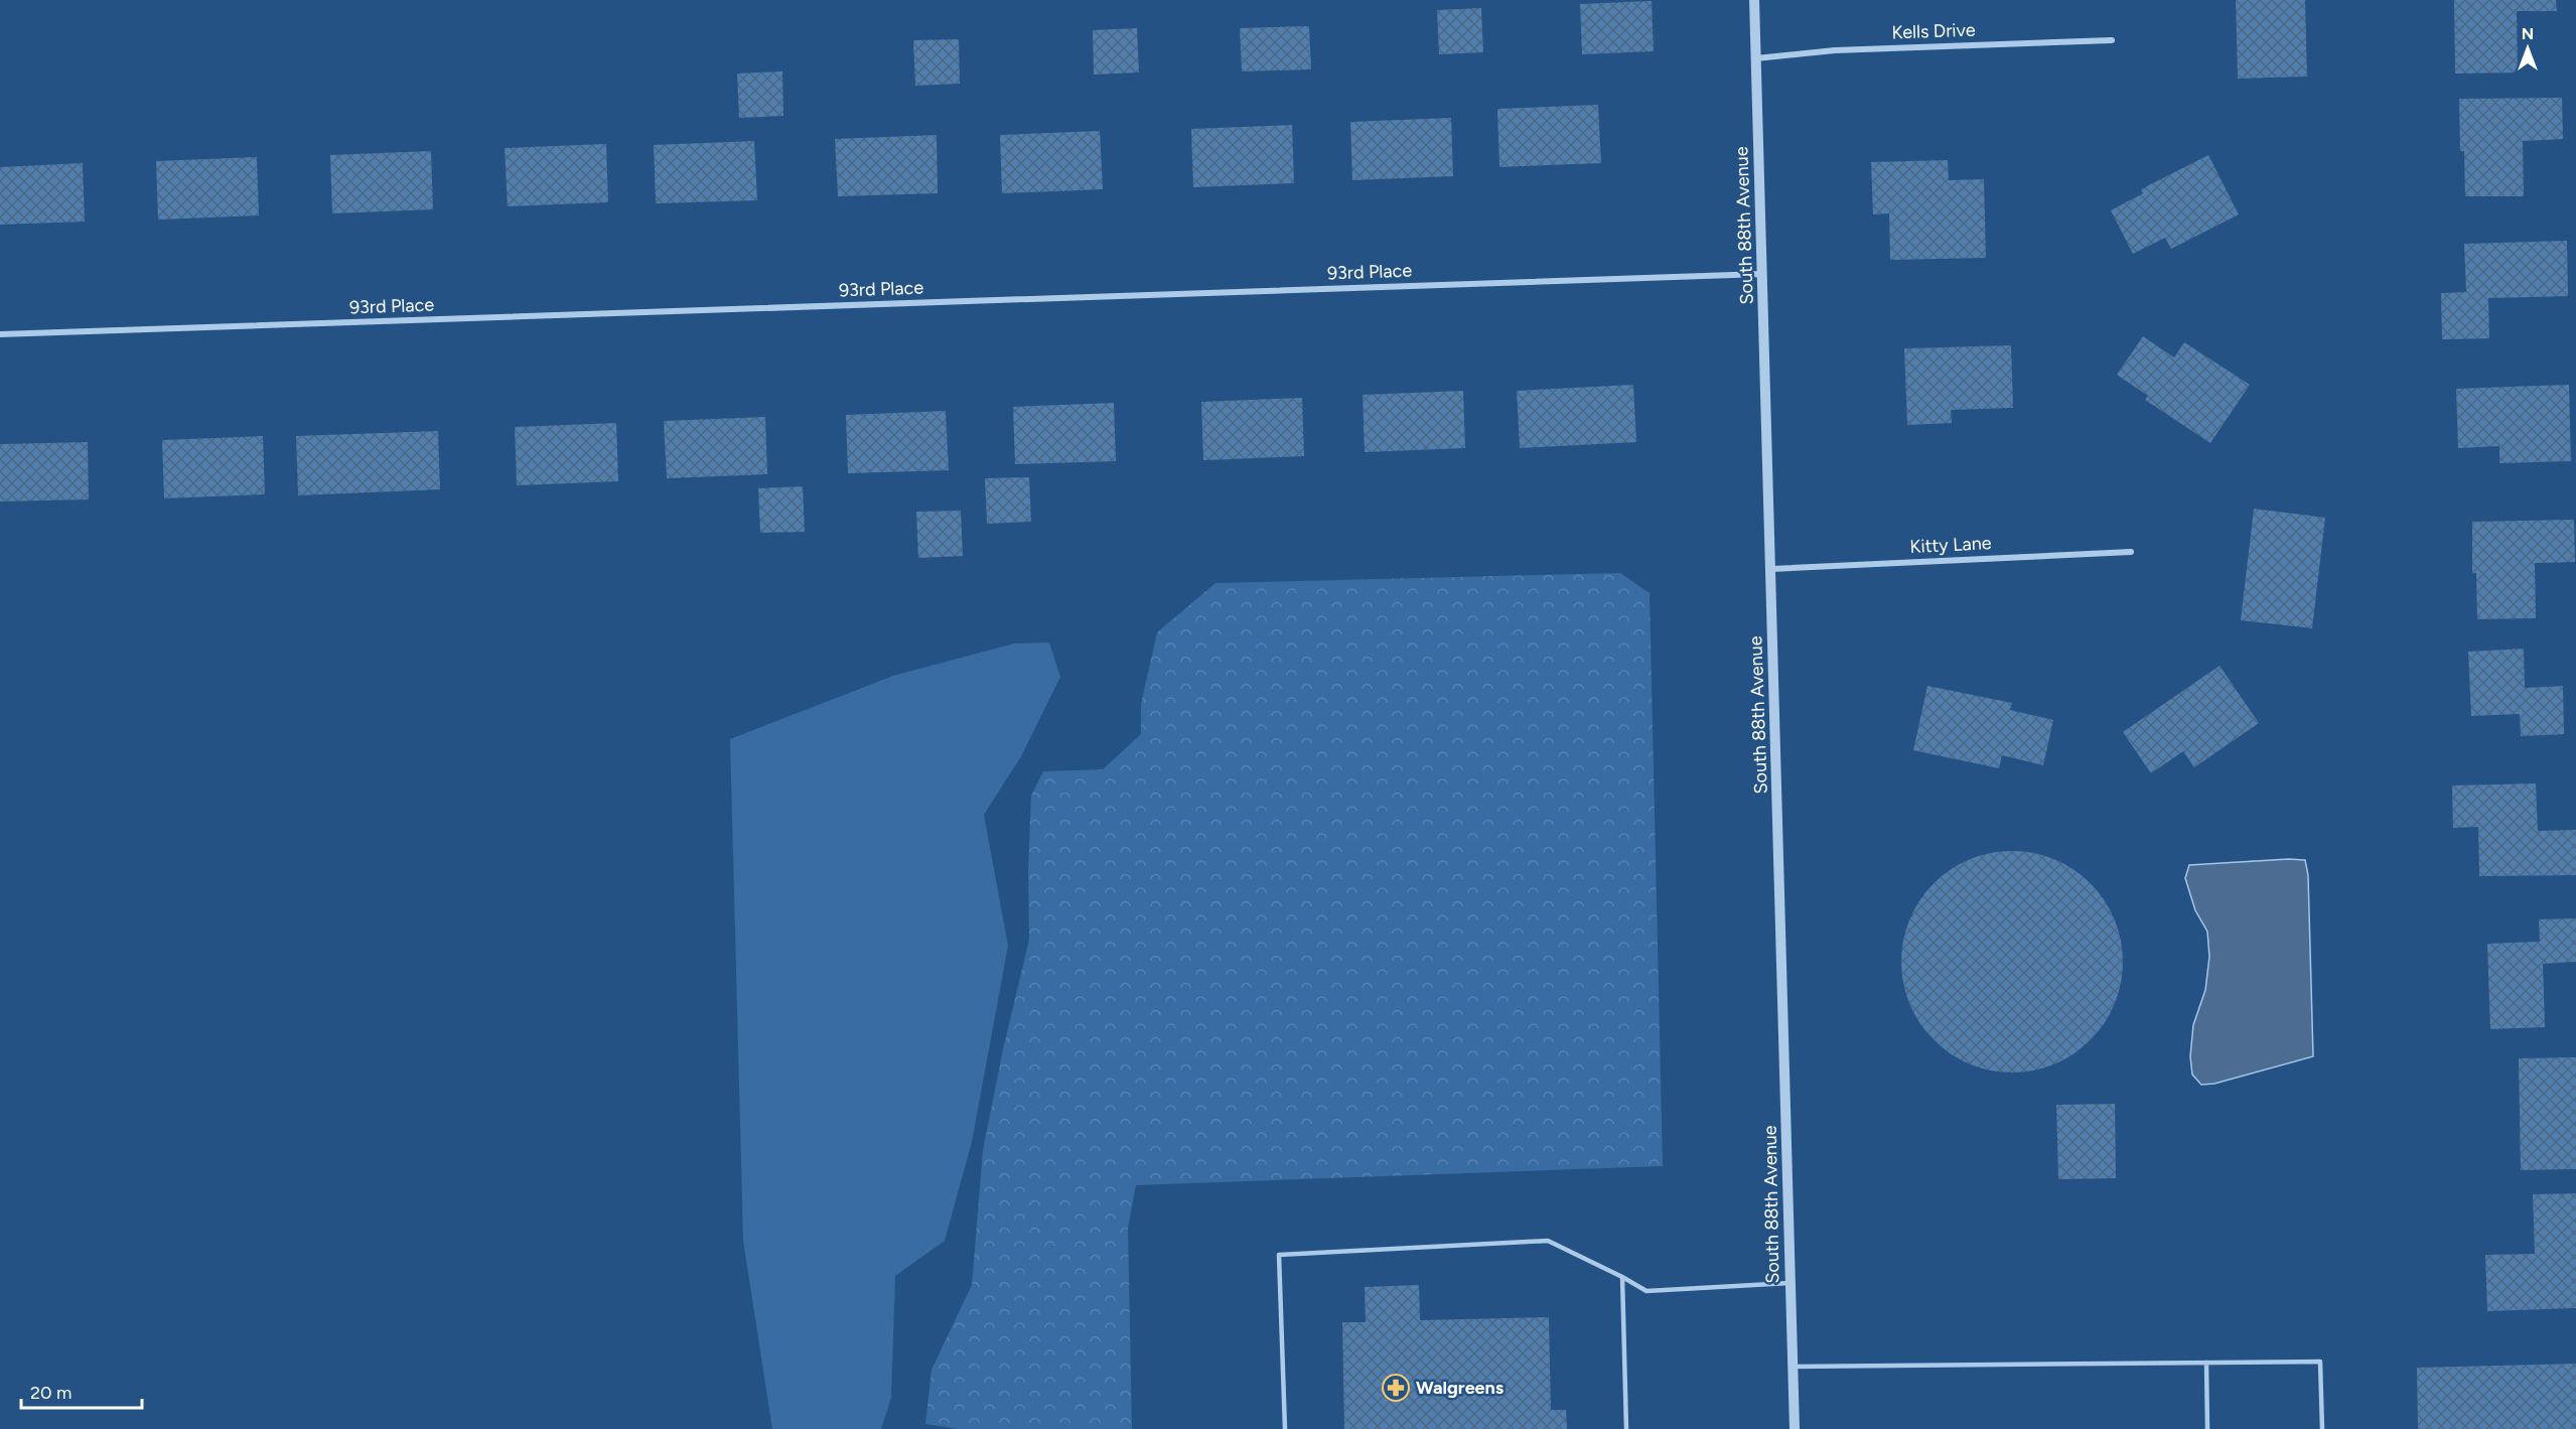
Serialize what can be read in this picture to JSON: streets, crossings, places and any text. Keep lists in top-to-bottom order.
{
  "streets": {
    "street": [
      "Kells Drive",
      "South 88th Avenue",
      "93rd Place",
      "Kitty Lane"
    ]
  },
  "crossings": [
    ["Kells Drive", "South 88th Avenue"],
    ["South 88th Avenue", "93rd Place"],
    ["South 88th Avenue", "Kitty Lane"]
  ],
  "places": {
    "pharmacy": ["Walgreens"]
  },
  "scale_bar": "20 m",
  "north": "top"
}
